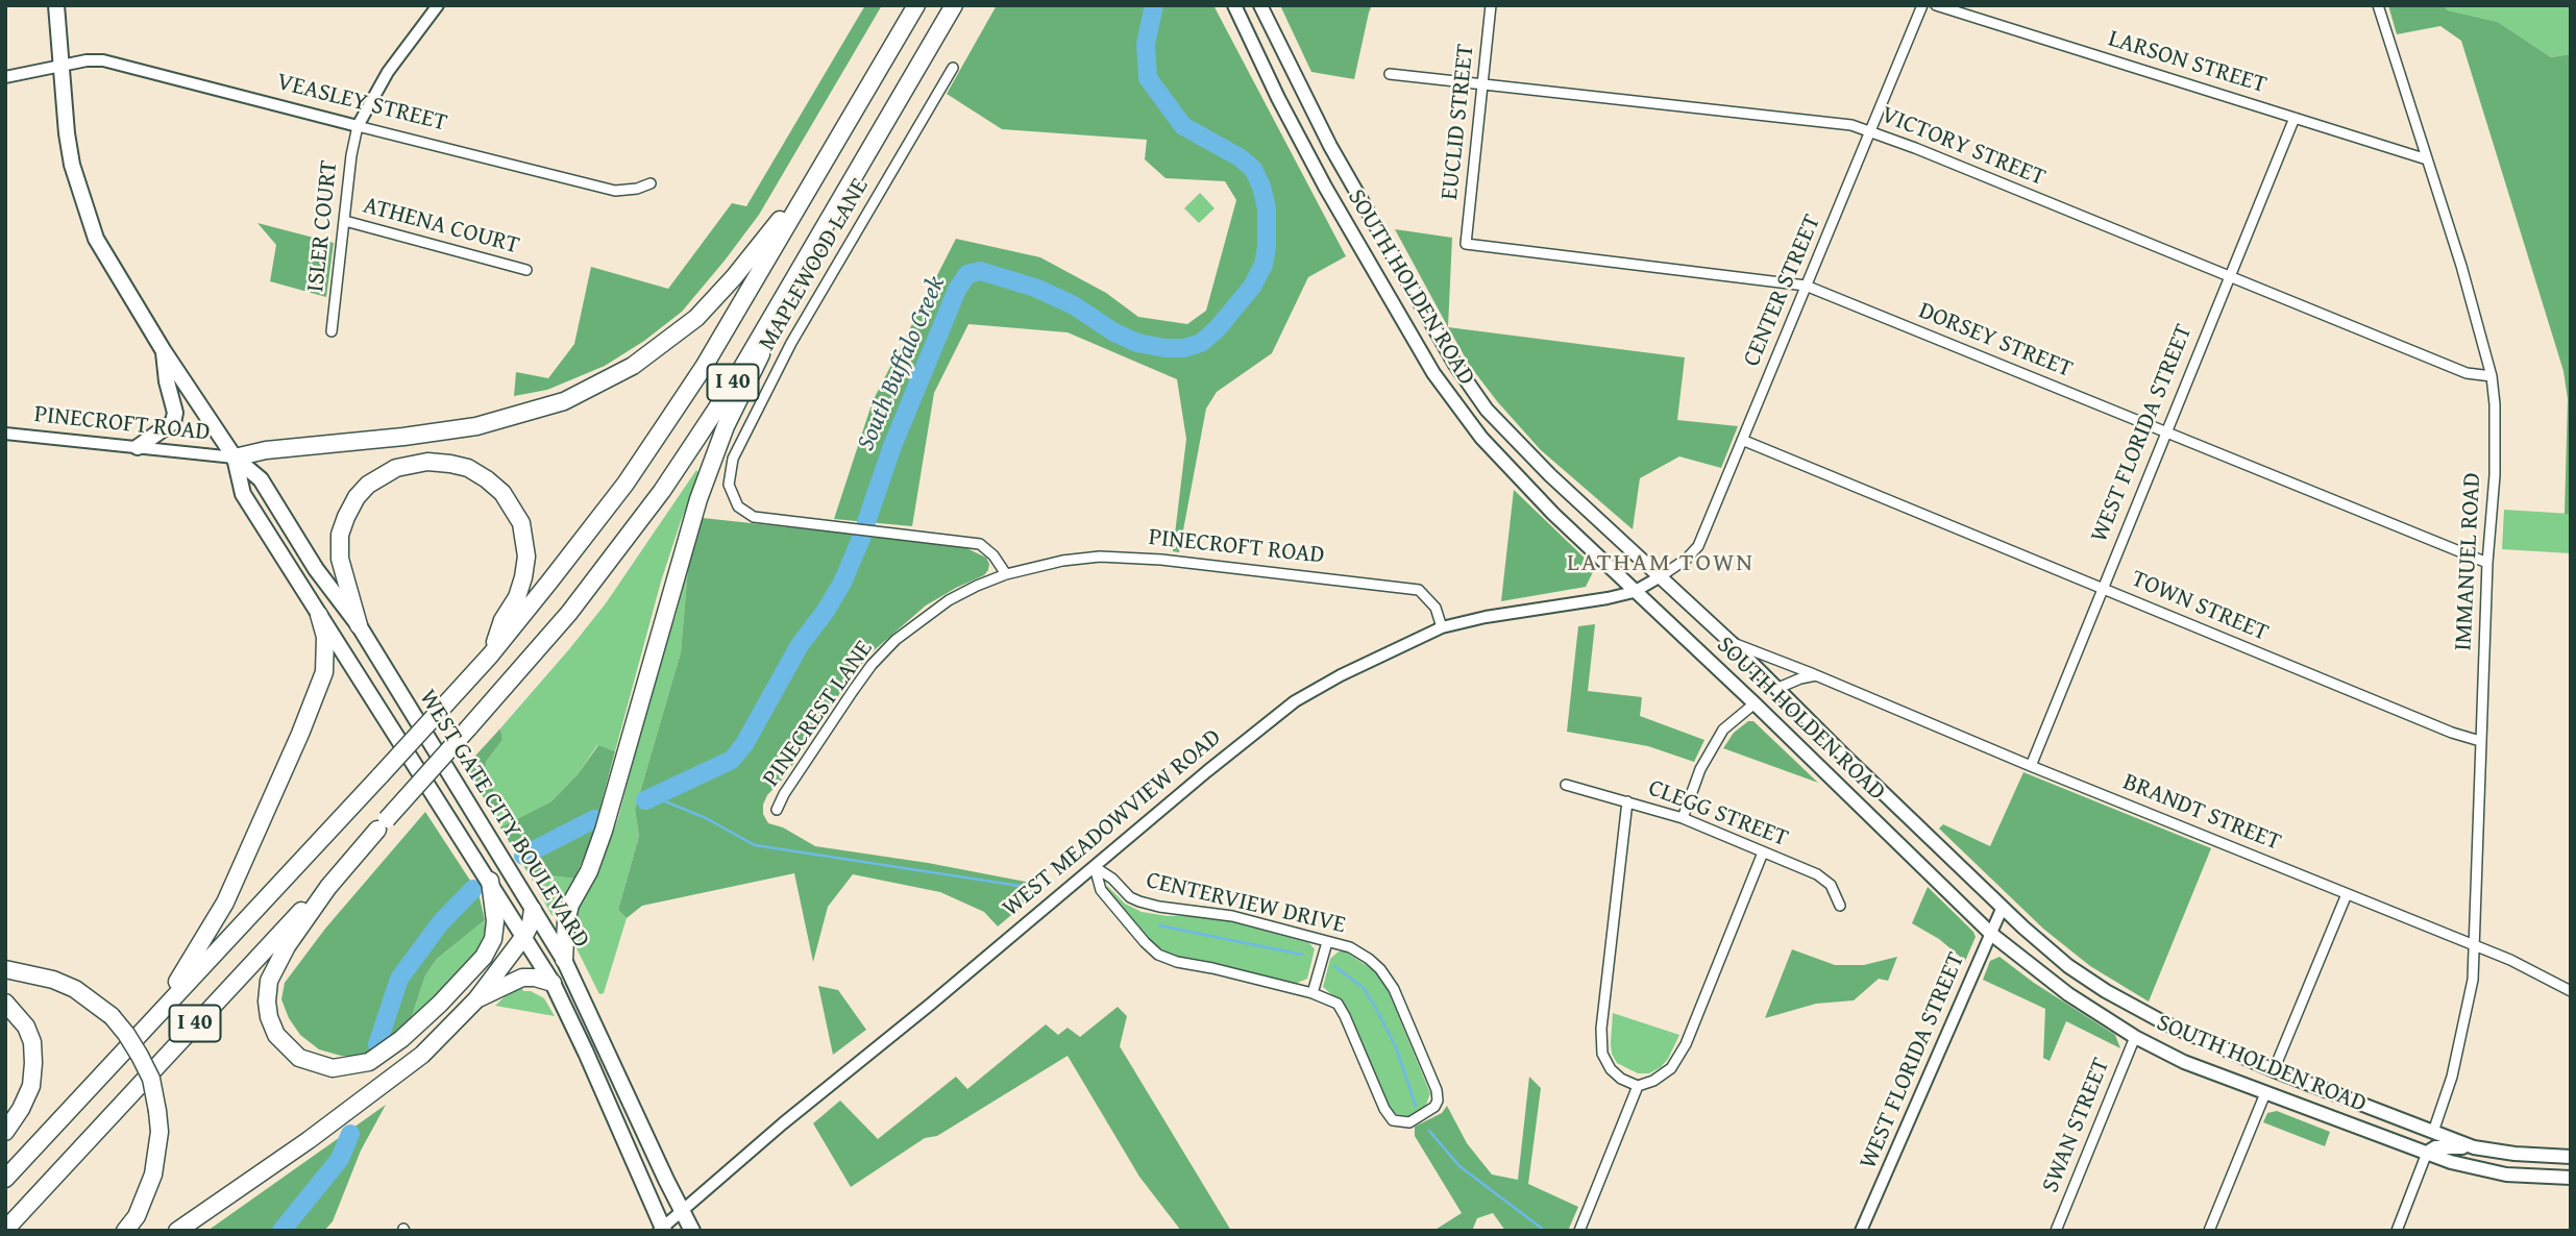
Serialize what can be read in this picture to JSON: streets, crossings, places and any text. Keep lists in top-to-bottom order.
{
  "streets": {
    "highway": ["I 40"],
    "main road": ["SOUTH HOLDEN ROAD", "WEST GATE CITY BOULEVARD"],
    "street": [
      "LARSON STREET",
      "VEASLEY STREET",
      "EUCLID STREET",
      "VICTORY STREET",
      "ISLER COURT",
      "ATHENA COURT",
      "MAPLEWOOD LANE",
      "CENTER STREET",
      "DORSEY STREET",
      "PINECROFT ROAD",
      "WEST FLORIDA STREET",
      "IMMANUEL ROAD",
      "TOWN STREET",
      "PINECREST LANE",
      "BRANDT STREET",
      "CLEGG STREET",
      "WEST MEADOWVIEW ROAD",
      "CENTERVIEW DRIVE",
      "SWAN STREET"
    ]
  },
  "crossings": [
    ["LARSON STREET", "WEST FLORIDA STREET"],
    ["LARSON STREET", "IMMANUEL ROAD"],
    ["VEASLEY STREET", "ISLER COURT"],
    ["VEASLEY STREET", "WEST GATE CITY BOULEVARD"],
    ["EUCLID STREET", "VICTORY STREET"],
    ["EUCLID STREET", "DORSEY STREET"],
    ["VICTORY STREET", "CENTER STREET"],
    ["VICTORY STREET", "WEST FLORIDA STREET"],
    ["VICTORY STREET", "IMMANUEL ROAD"],
    ["ISLER COURT", "ATHENA COURT"],
    ["MAPLEWOOD LANE", "PINECROFT ROAD"],
    ["MAPLEWOOD LANE", "PINECREST LANE"],
    ["SOUTH HOLDEN ROAD", "CENTER STREET"],
    ["SOUTH HOLDEN ROAD", "WEST FLORIDA STREET"],
    ["SOUTH HOLDEN ROAD", "IMMANUEL ROAD"],
    ["SOUTH HOLDEN ROAD", "BRANDT STREET"],
    ["SOUTH HOLDEN ROAD", "WEST MEADOWVIEW ROAD"],
    ["SOUTH HOLDEN ROAD", "SWAN STREET"],
    ["CENTER STREET", "DORSEY STREET"],
    ["CENTER STREET", "TOWN STREET"],
    ["CENTER STREET", "WEST MEADOWVIEW ROAD"],
    ["DORSEY STREET", "WEST FLORIDA STREET"],
    ["DORSEY STREET", "IMMANUEL ROAD"],
    ["PINECROFT ROAD", "PINECREST LANE"],
    ["PINECROFT ROAD", "WEST GATE CITY BOULEVARD"],
    ["PINECROFT ROAD", "WEST MEADOWVIEW ROAD"],
    ["WEST FLORIDA STREET", "TOWN STREET"],
    ["WEST FLORIDA STREET", "BRANDT STREET"],
    ["IMMANUEL ROAD", "TOWN STREET"],
    ["IMMANUEL ROAD", "BRANDT STREET"],
    ["WEST GATE CITY BOULEVARD", "WEST MEADOWVIEW ROAD"],
    ["WEST MEADOWVIEW ROAD", "CENTERVIEW DRIVE"]
  ],
  "districts": ["LATHAM TOWN"],
  "water": ["South Buffalo Creek"]
}
